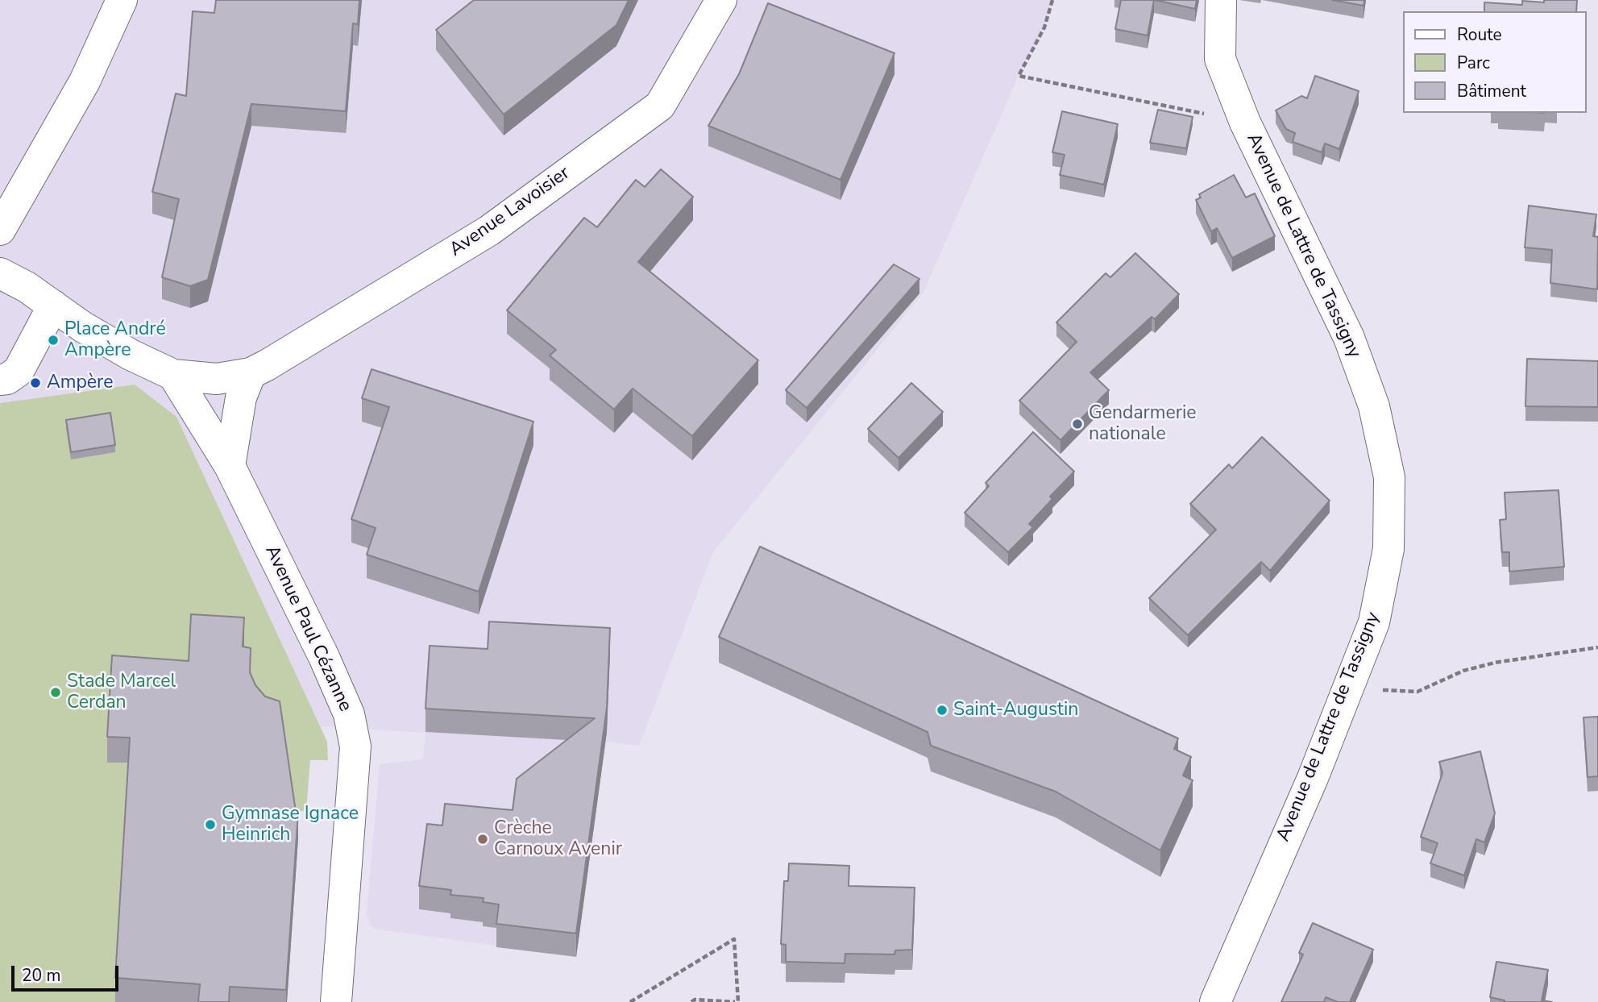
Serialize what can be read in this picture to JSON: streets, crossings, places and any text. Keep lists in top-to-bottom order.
{
  "streets": {
    "street": ["Avenue Lavoisier", "Avenue de Lattre de Tassigny", "Avenue Paul Cézanne"]
  },
  "crossings": [
    ["Avenue Lavoisier", "Avenue Paul Cézanne"]
  ],
  "places": [
    "Place André Ampère",
    "Ampère",
    "Gendarmerie nationale",
    "Stade Marcel Cerdan",
    "Saint-Augustin",
    "Gymnase Ignace Heinrich",
    "Crèche Carnoux Avenir"
  ],
  "legend": ["Route", "Parc", "Bâtiment"],
  "scale_bar": "20 m"
}
